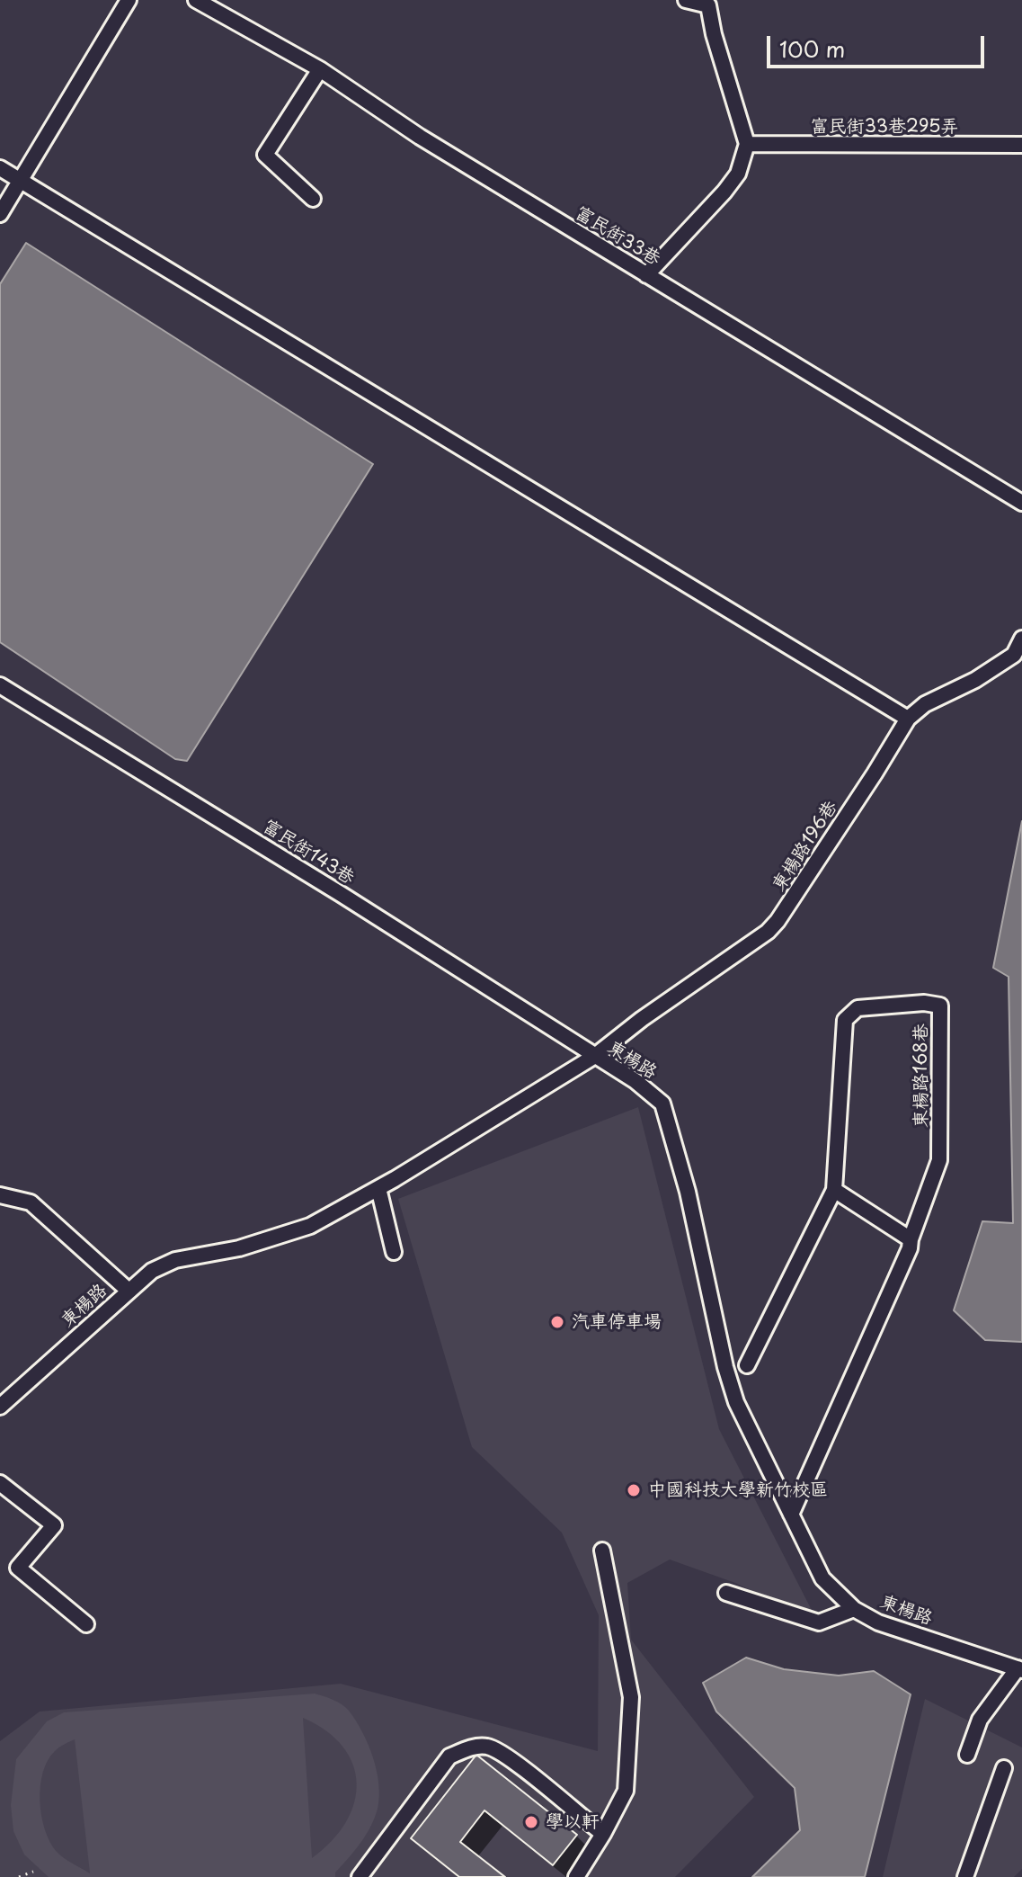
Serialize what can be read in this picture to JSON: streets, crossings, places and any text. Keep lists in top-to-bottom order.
{
  "streets": {
    "street": [
      "富民街33巷295弄",
      "富民街33巷",
      "東楊路196巷",
      "富民街143巷",
      "東楊路",
      "東楊路168巷"
    ]
  },
  "crossings": [
    ["東楊路196巷", "富民街143巷"],
    ["東楊路196巷", "東楊路"],
    ["富民街143巷", "東楊路"],
    ["東楊路", "東楊路168巷"]
  ],
  "places": ["汽車停車場", "中國科技大學新竹校區", "學以軒"],
  "scale_bar": "100 m"
}
